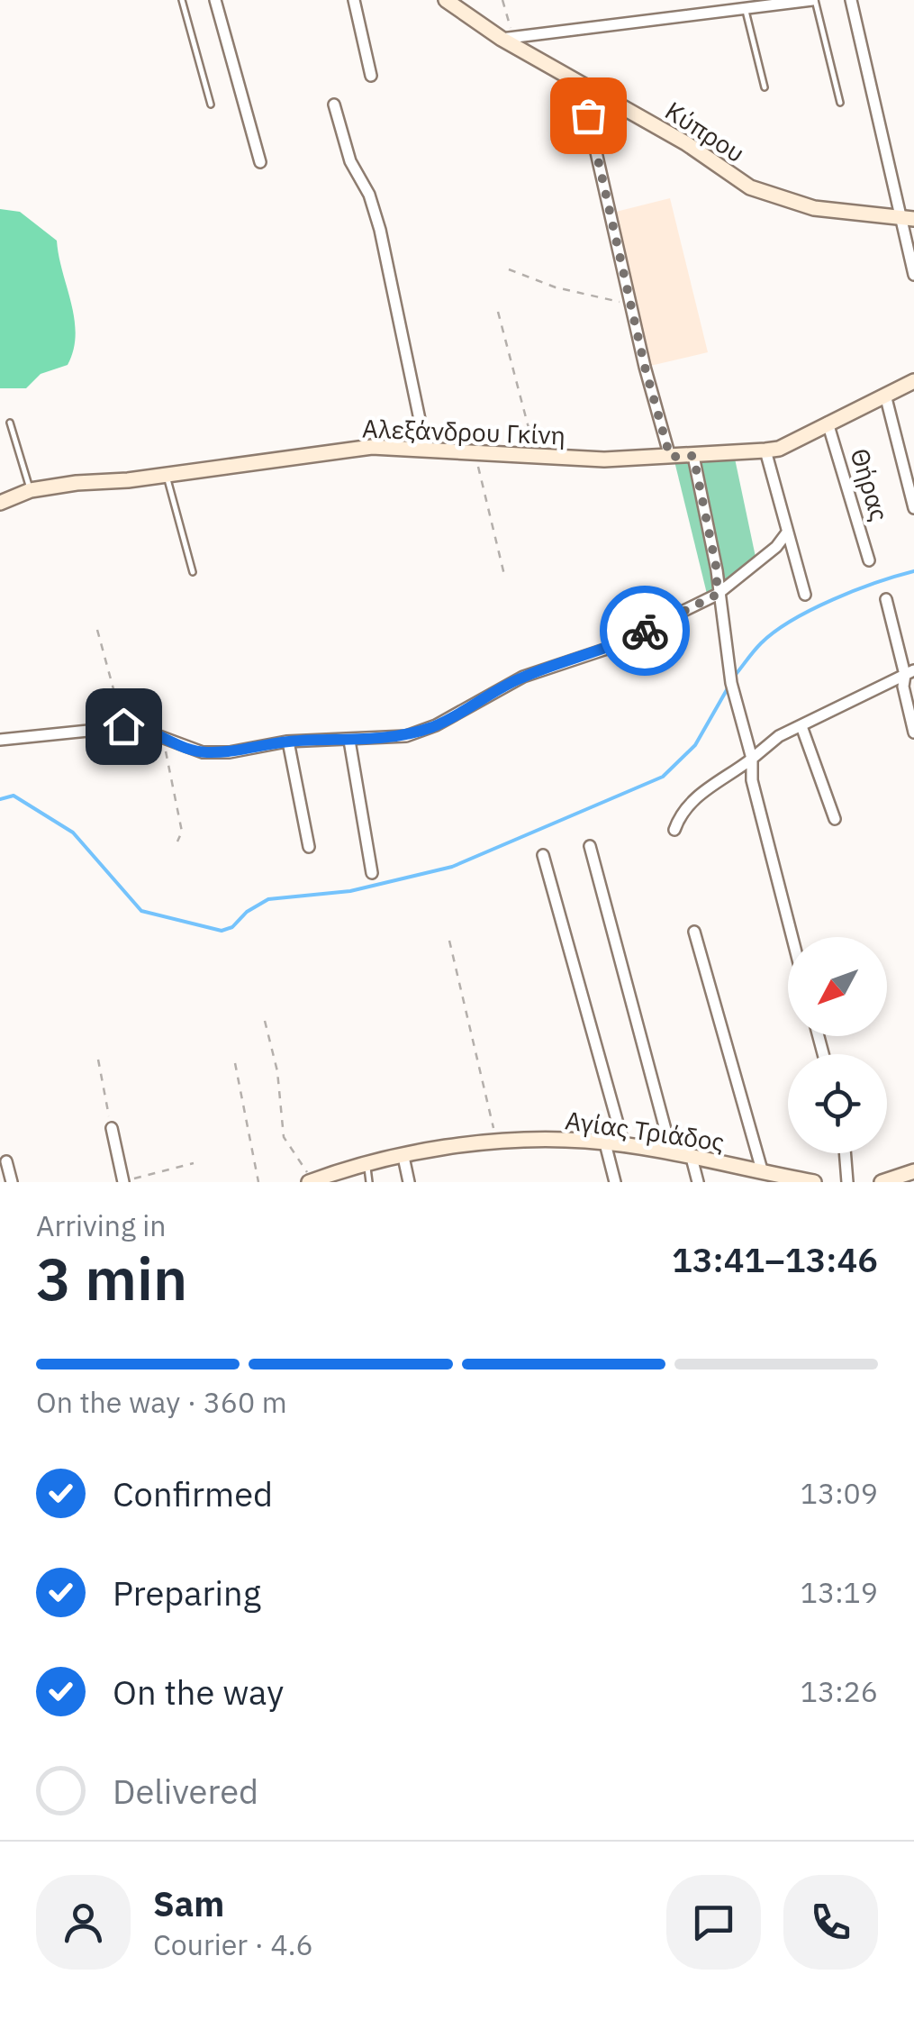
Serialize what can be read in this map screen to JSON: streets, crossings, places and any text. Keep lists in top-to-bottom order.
{
  "streets": {
    "street": [
      "Κύπρου",
      "Αλεξάνδρου Γκίνη",
      "Θήρας",
      "Αγίας Τριάδος"
    ]
  },
  "crossings": [
    ["Αλεξάνδρου Γκίνη", "Θήρας"]
  ],
  "north": "bottom left",
  "page": {
    "heading": ["3 min", "Arriving in", "13:41–13:46"],
    "panel": ["Sam", "Courier · 4.6"],
    "bar": "On the way · 360 m",
    "list": [
      ["Confirmed", "13:09"],
      ["Preparing", "13:19"],
      ["On the way", "13:26"],
      "Delivered"
    ]
  }
}
